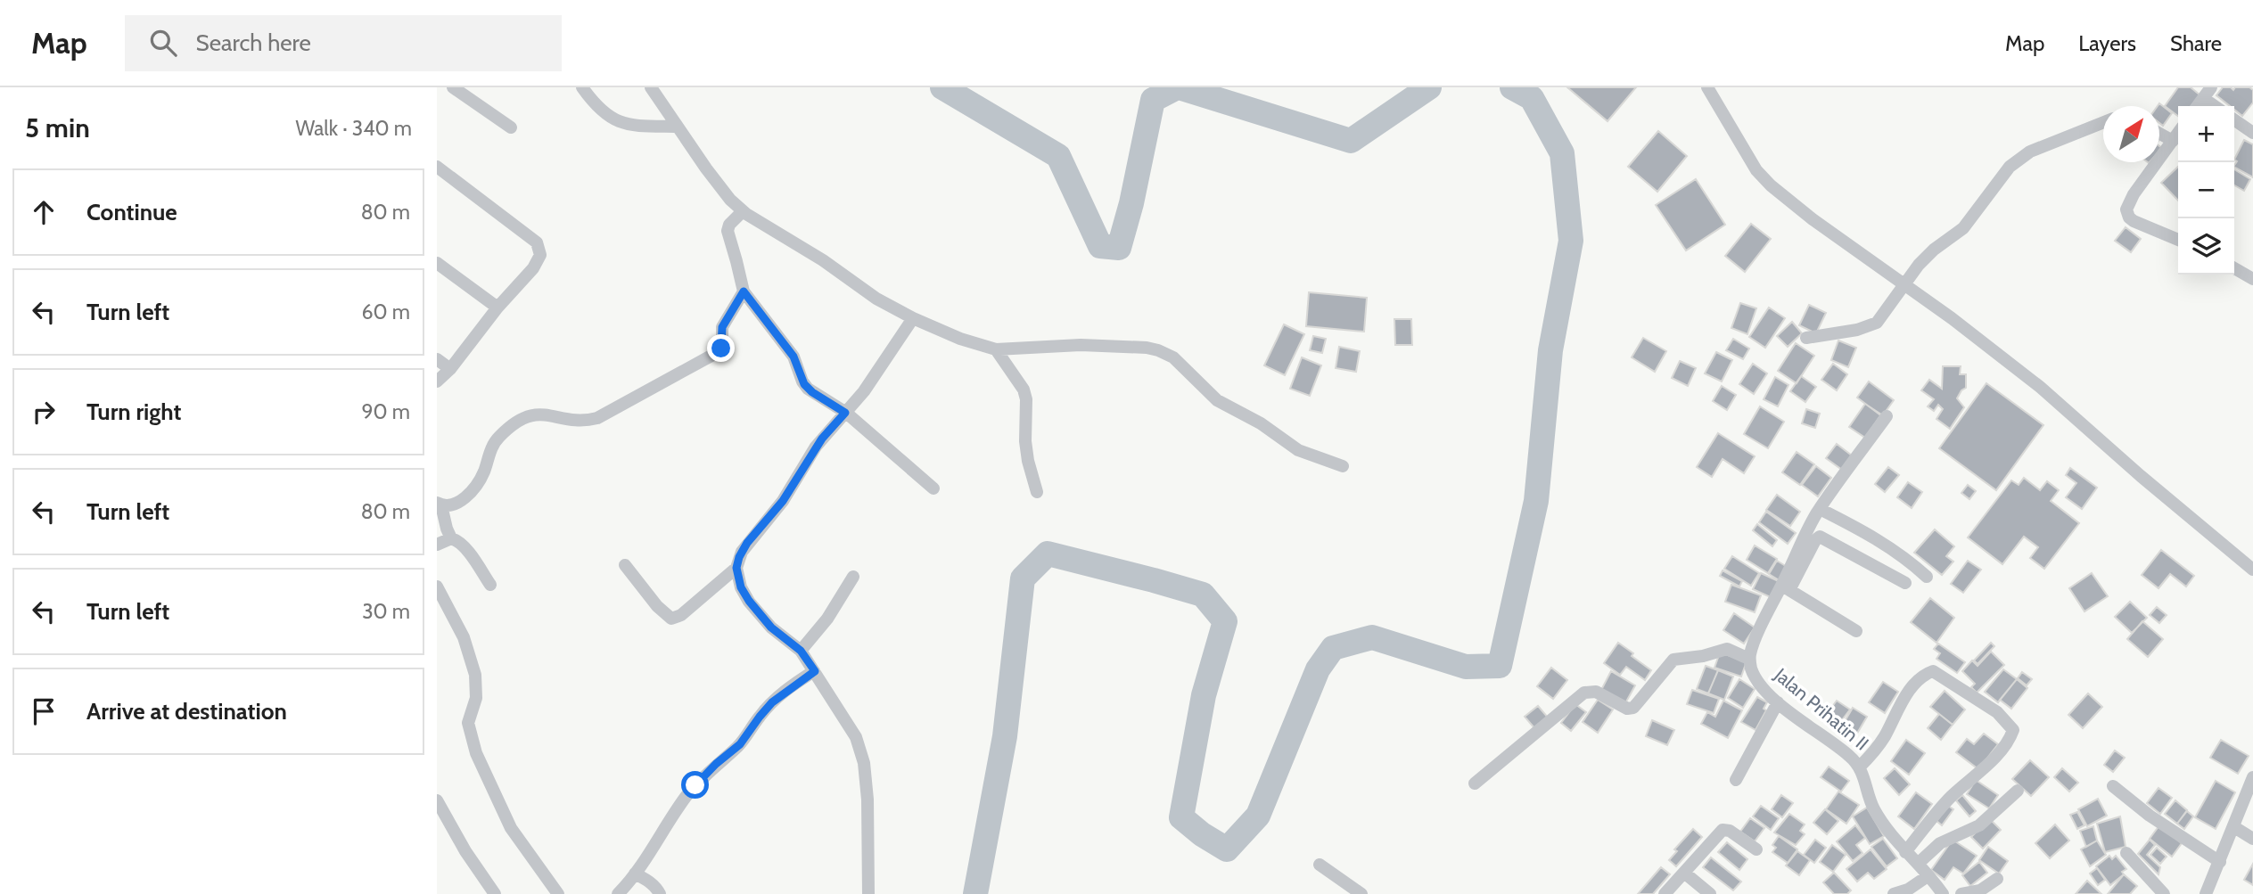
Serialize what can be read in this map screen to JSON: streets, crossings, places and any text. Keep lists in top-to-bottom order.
{
  "streets": {
    "street": ["Jalan Prihatin II"]
  },
  "north": "top right",
  "page": {
    "header": "Map",
    "search": "Search here",
    "nav": ["Map", "Layers", "Share"],
    "heading": ["5 min", "Walk · 340 m"],
    "map_buttons": ["+", "−"],
    "list": [
      ["Continue", "80 m"],
      ["Turn left", "60 m"],
      ["Turn right", "90 m"],
      ["Turn left", "80 m"],
      ["Turn left", "30 m"],
      "Arrive at destination"
    ]
  }
}
